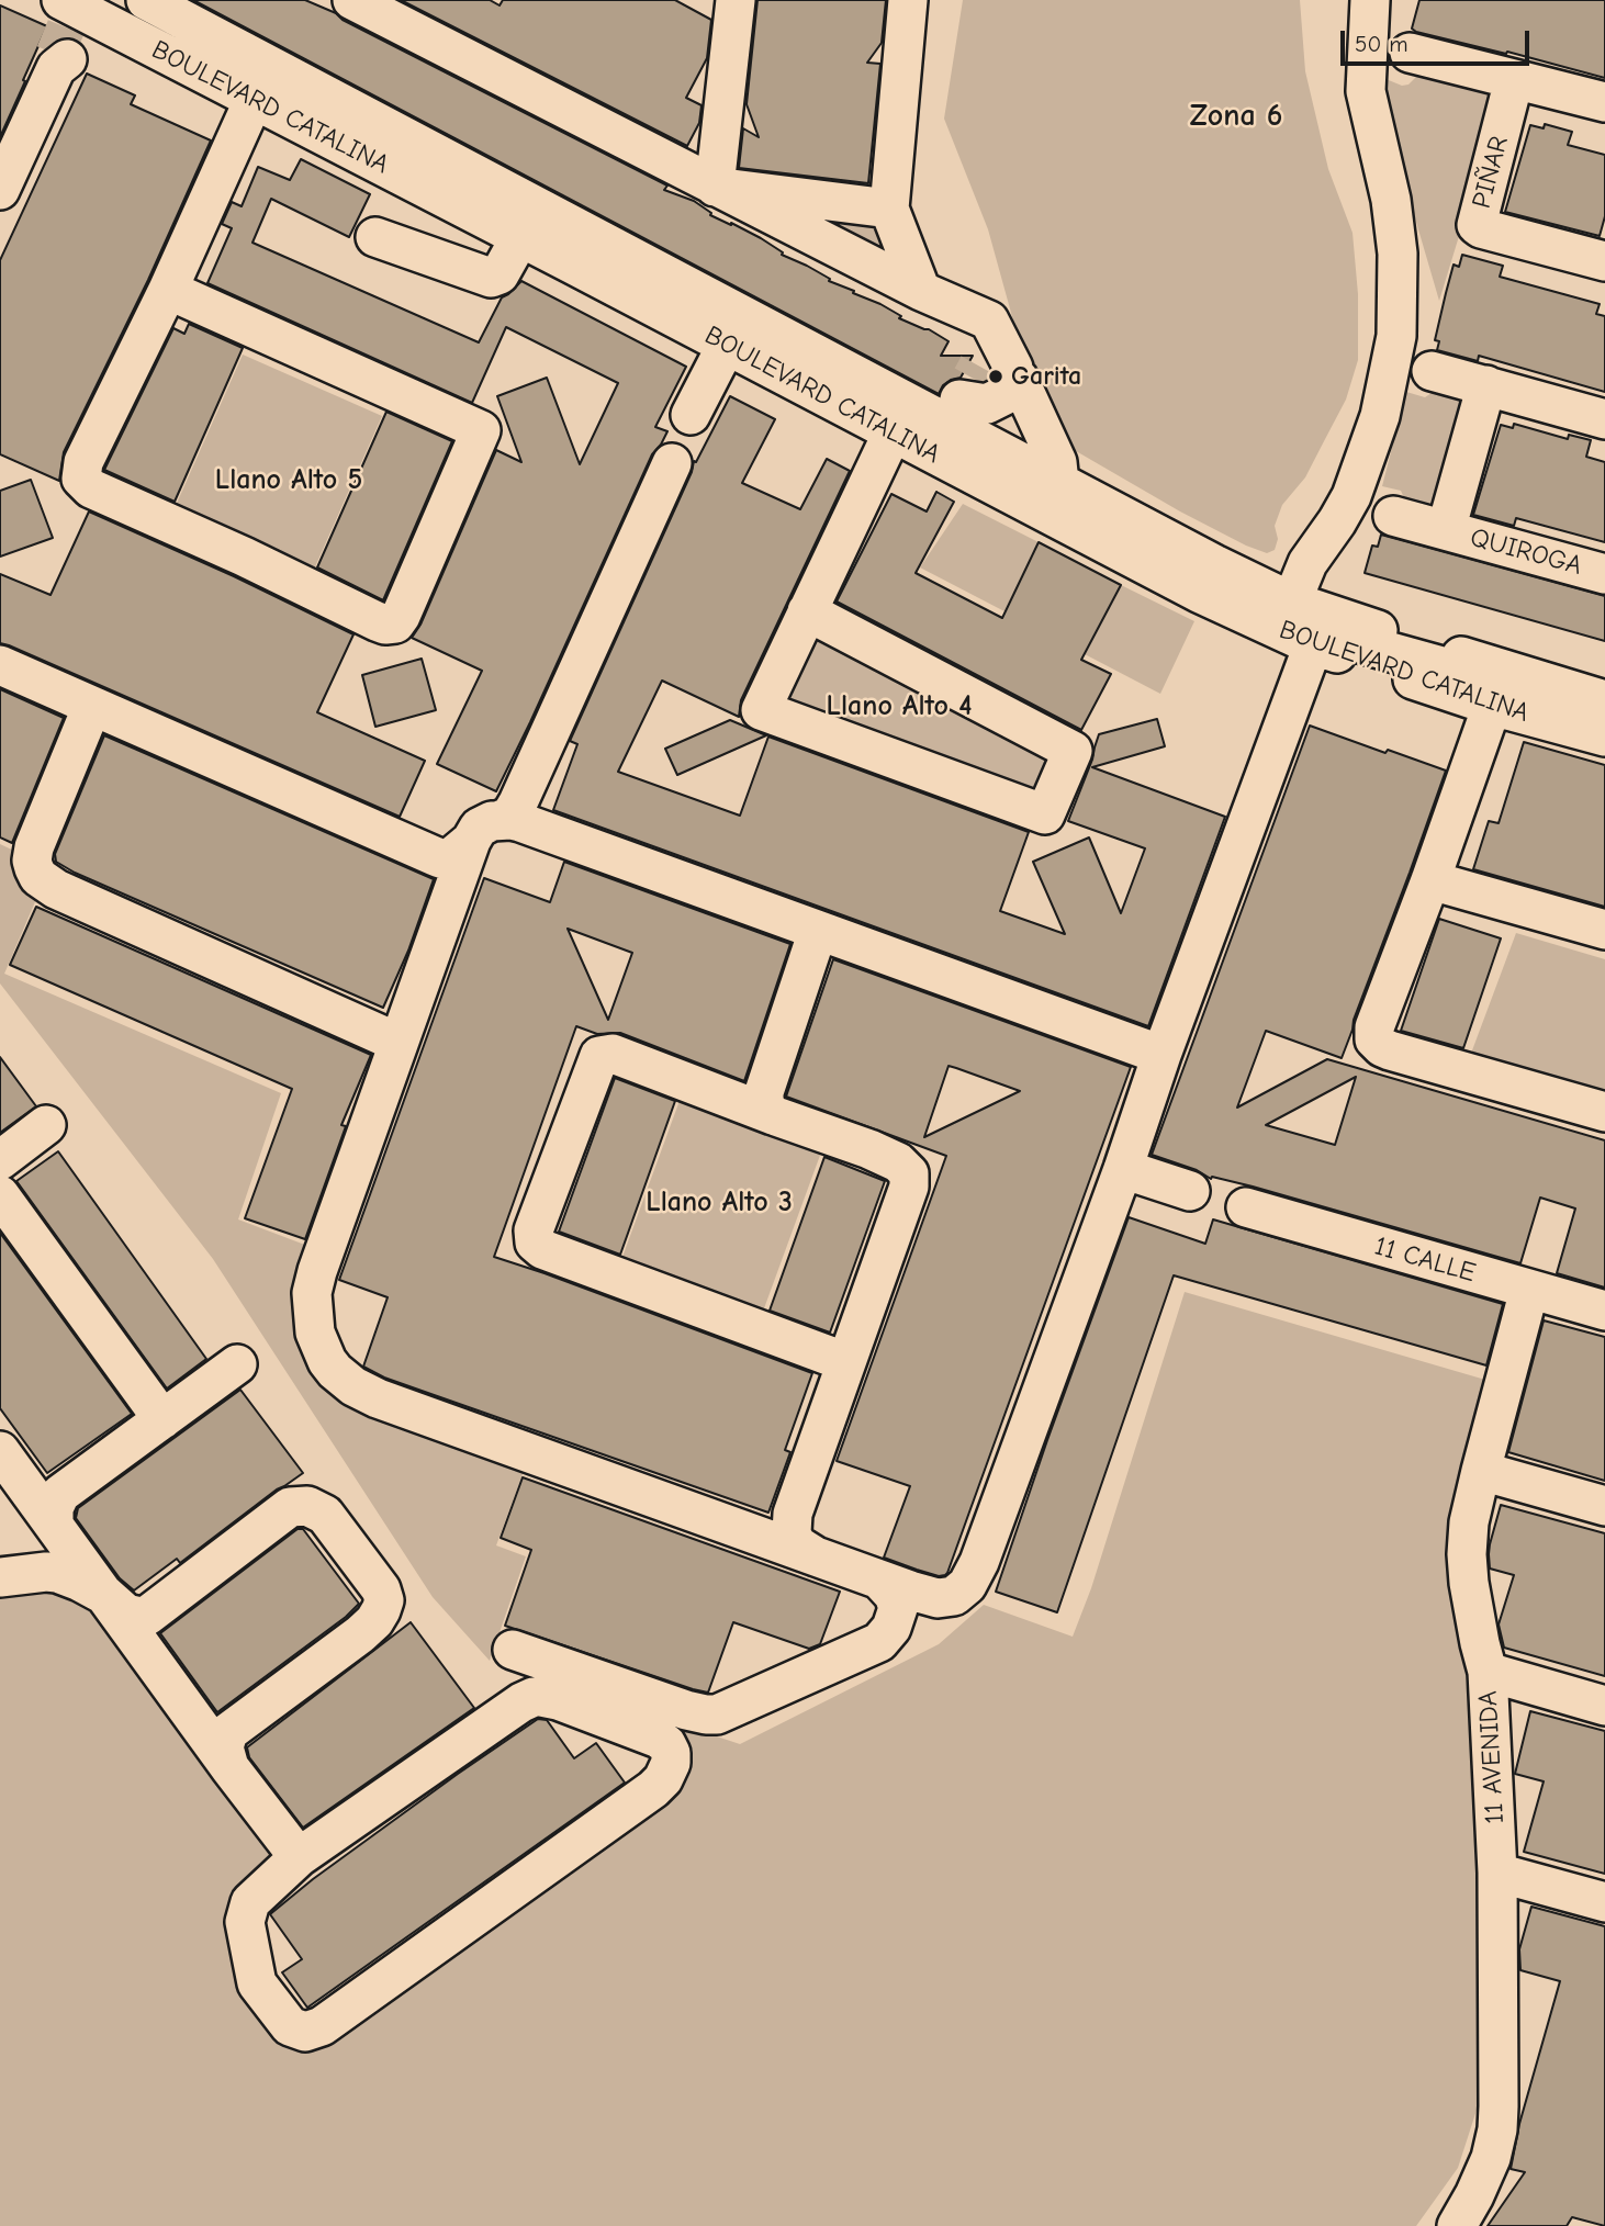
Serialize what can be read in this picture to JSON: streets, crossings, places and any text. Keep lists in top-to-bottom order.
{
  "streets": {
    "street": [
      "BOULEVARD CATALINA",
      "PIÑAR",
      "QUIROGA",
      "11 CALLE",
      "11 AVENIDA"
    ]
  },
  "crossings": [
    ["11 CALLE", "11 AVENIDA"]
  ],
  "districts": [
    "Zona 6",
    "Llano Alto 5",
    "Llano Alto 4",
    "Llano Alto 3"
  ],
  "places": ["Garita"],
  "scale_bar": "50 m"
}
